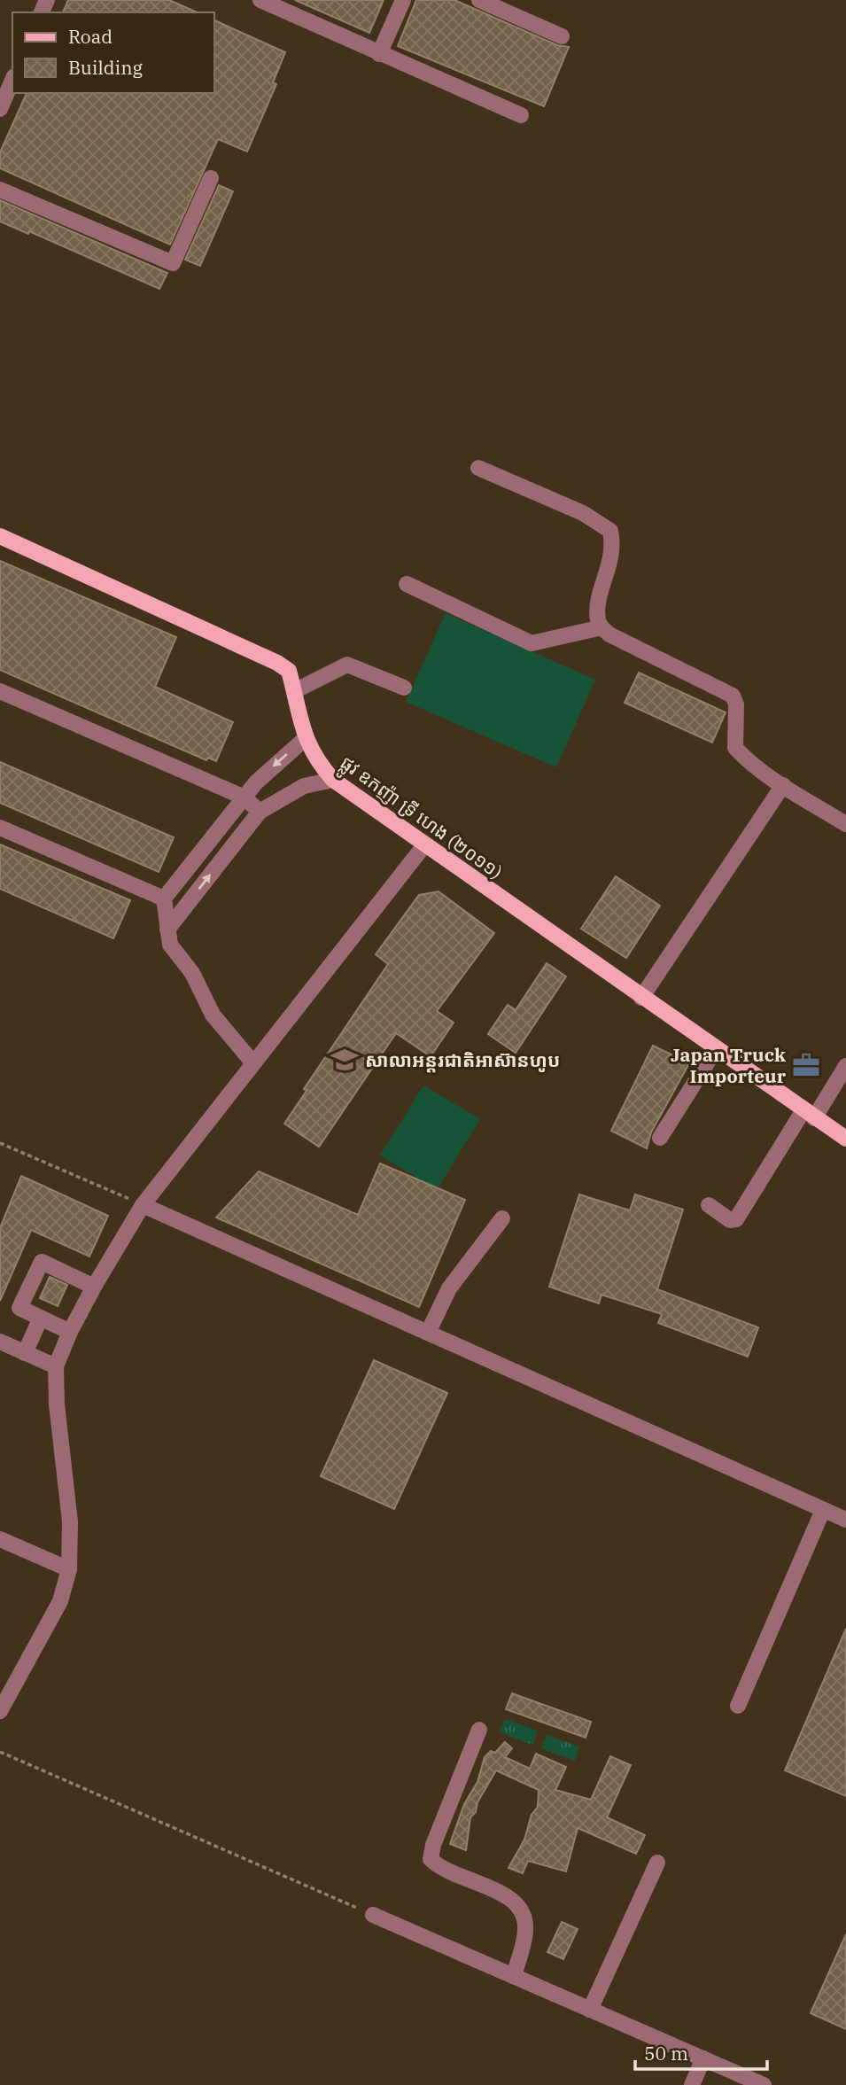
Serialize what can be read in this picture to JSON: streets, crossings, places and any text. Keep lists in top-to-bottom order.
{
  "streets": {
    "main road": ["ផ្លូវ ឧកញ៉ា ទ្រី ហេង (២០១១)"]
  },
  "places": {
    "school or university": ["សាលាអន្ដរជាតិអាស៊ានហូប"],
    "office": ["Japan Truck Importeur"]
  },
  "legend": ["Road", "Building"],
  "scale_bar": "50 m"
}
